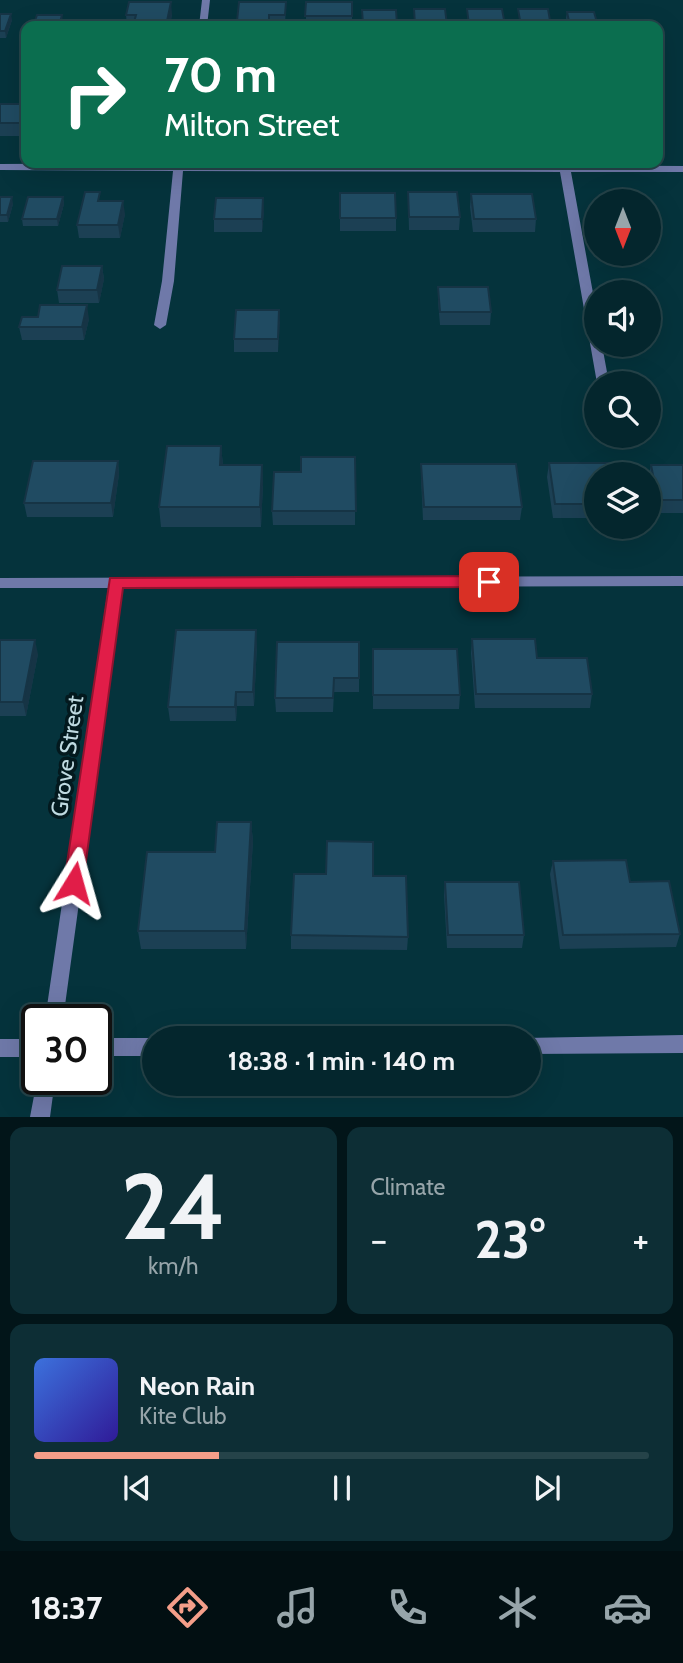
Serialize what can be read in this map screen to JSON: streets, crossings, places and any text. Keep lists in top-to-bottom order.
{
  "streets": {
    "street": ["Grove Street"]
  },
  "north": "bottom",
  "page": {
    "turn": ["70 m", "Milton Street"],
    "limit": "30",
    "trip": "18:38 · 1 min · 140 m",
    "tile": [
      ["24", "km/h"],
      "Climate"
    ],
    "heat": ["−", "23°", "+"],
    "song": ["Neon Rain", "Kite Club"],
    "tabs": "18:37"
  }
}
